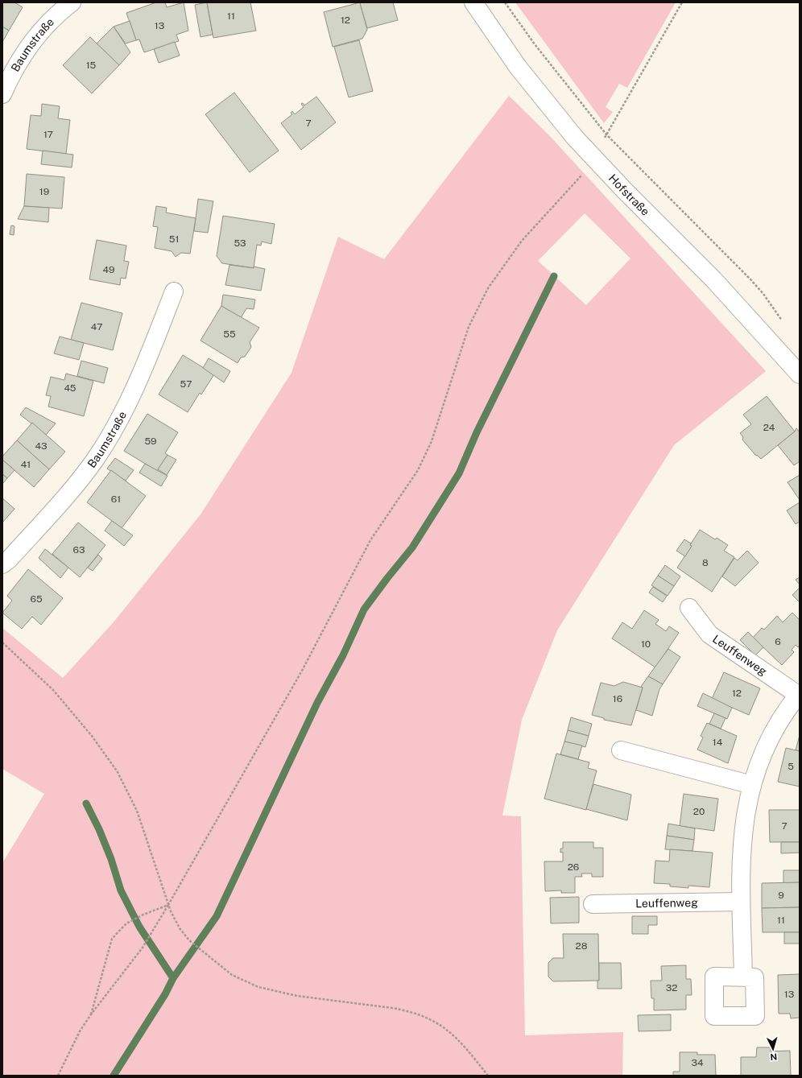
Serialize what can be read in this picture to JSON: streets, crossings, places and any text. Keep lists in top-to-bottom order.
{
  "streets": {
    "street": ["Baumstraße", "Hofstraße", "Leuffenweg"]
  },
  "house_numbers": [
    "11",
    "12",
    "13",
    "15",
    "7",
    "17",
    "19",
    "51",
    "53",
    "49",
    "47",
    "55",
    "57",
    "45",
    "24",
    "59",
    "43",
    "41",
    "61",
    "63",
    "8",
    "65",
    "6",
    "10",
    "12",
    "16",
    "14",
    "5",
    "20",
    "7",
    "26",
    "9",
    "11",
    "28",
    "32",
    "13",
    "34"
  ],
  "north": "bottom"
}
